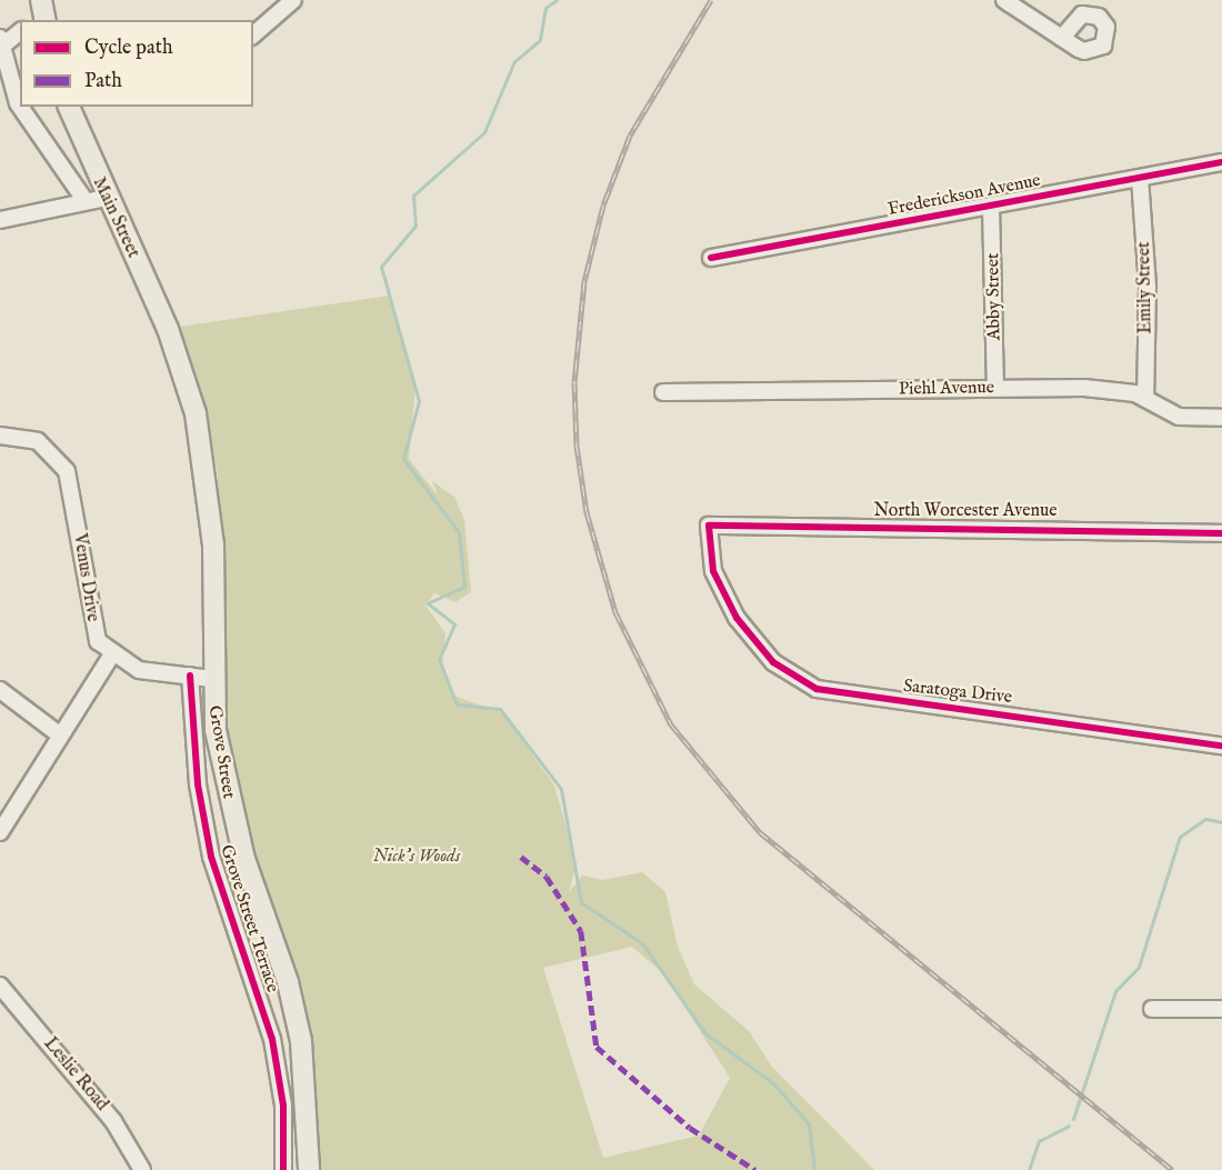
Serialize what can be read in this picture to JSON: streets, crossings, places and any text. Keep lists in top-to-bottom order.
{
  "streets": {
    "main road": ["Main Street", "Grove Street"],
    "street": [
      "Frederickson Avenue",
      "Emily Street",
      "Abby Street",
      "Piehl Avenue",
      "North Worcester Avenue",
      "Venus Drive",
      "Saratoga Drive",
      "Grove Street Terrace",
      "Leslie Road"
    ]
  },
  "crossings": [
    ["Frederickson Avenue", "Emily Street"],
    ["Frederickson Avenue", "Abby Street"],
    ["Main Street", "Grove Street"],
    ["Emily Street", "Piehl Avenue"],
    ["Abby Street", "Piehl Avenue"],
    ["North Worcester Avenue", "Saratoga Drive"]
  ],
  "parks": ["Nick's Woods"],
  "legend": ["Cycle path", "Path"]
}
